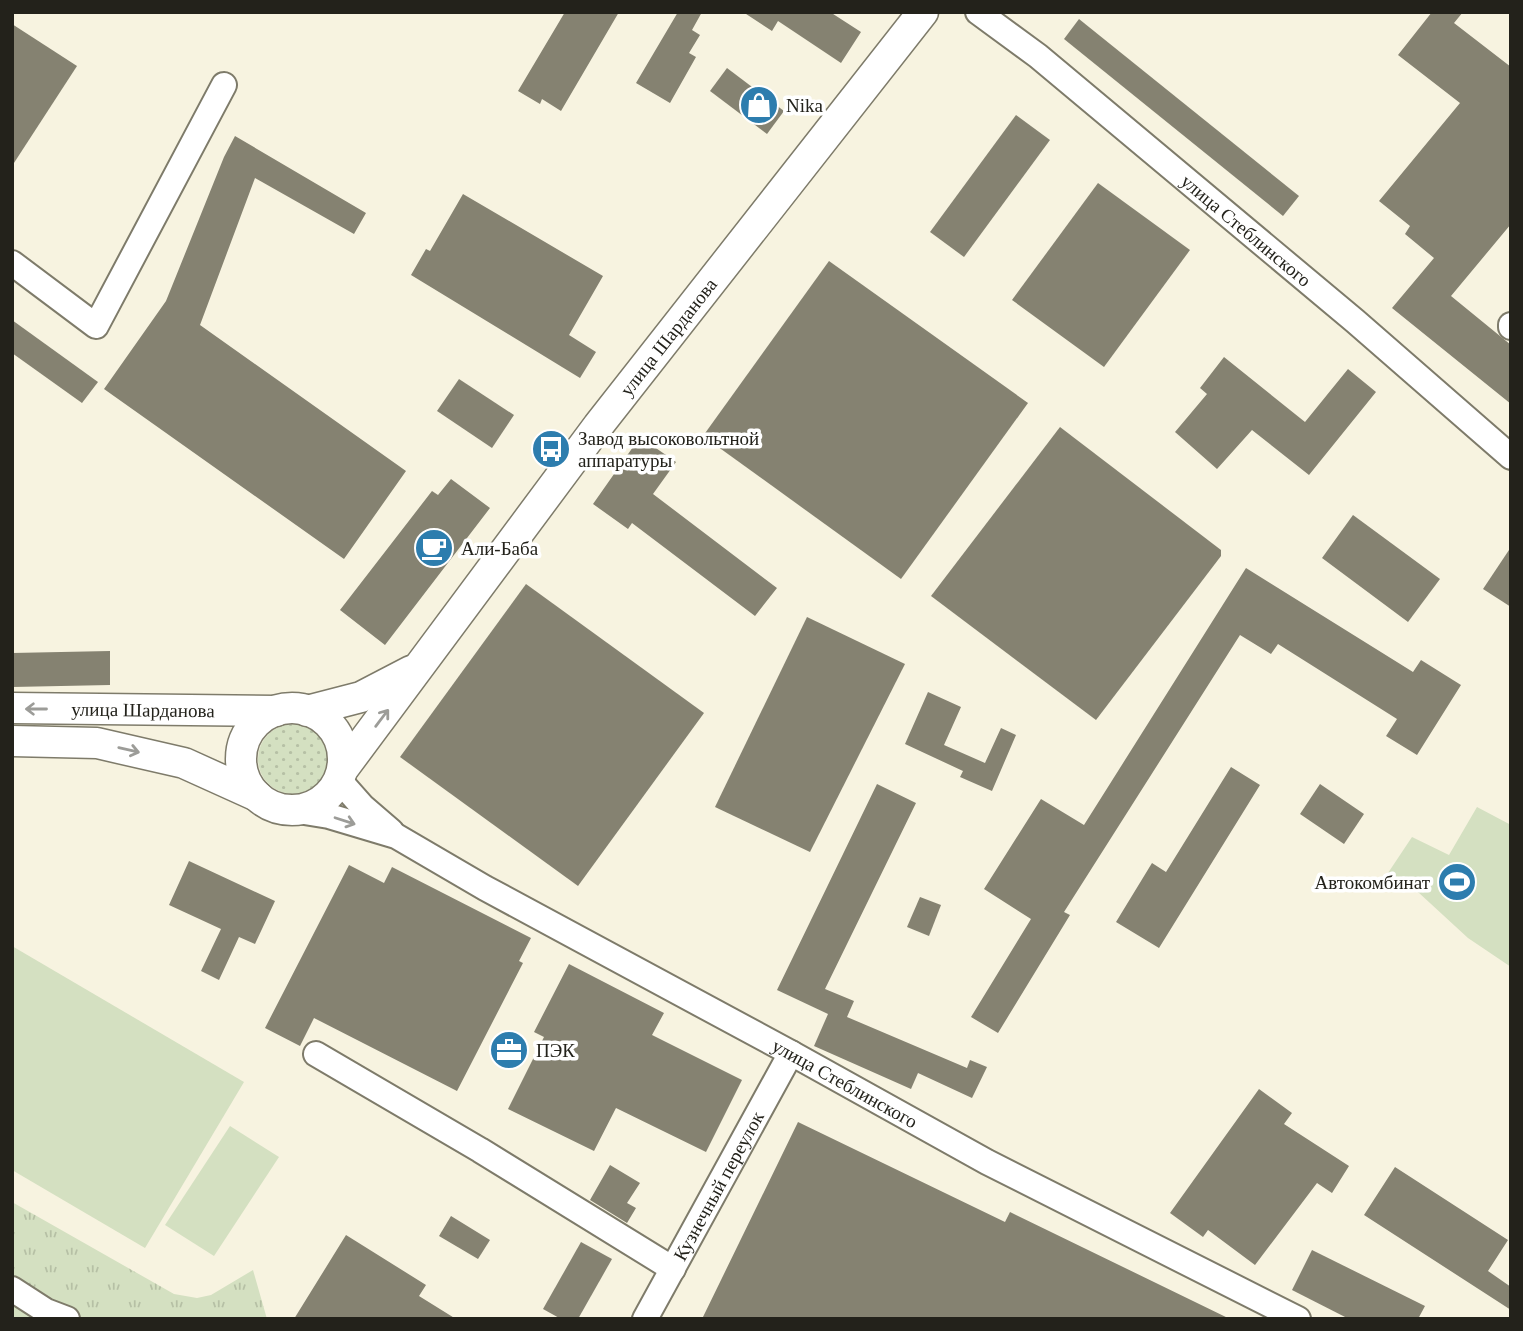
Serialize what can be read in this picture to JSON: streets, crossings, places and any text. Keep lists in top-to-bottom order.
{
  "streets": {
    "main road": ["улица Шарданова"],
    "street": ["улица Стеблинского", "Кузнечный переулок"]
  },
  "crossings": [
    ["улица Стеблинского", "Кузнечный переулок"]
  ],
  "places": {
    "shop": ["Nika"],
    "bus stop": ["Завод высоковольтной аппаратуры"],
    "cafe": ["Али-Баба"],
    "sports": ["Автокомбинат"],
    "office": ["ПЭК"]
  }
}
